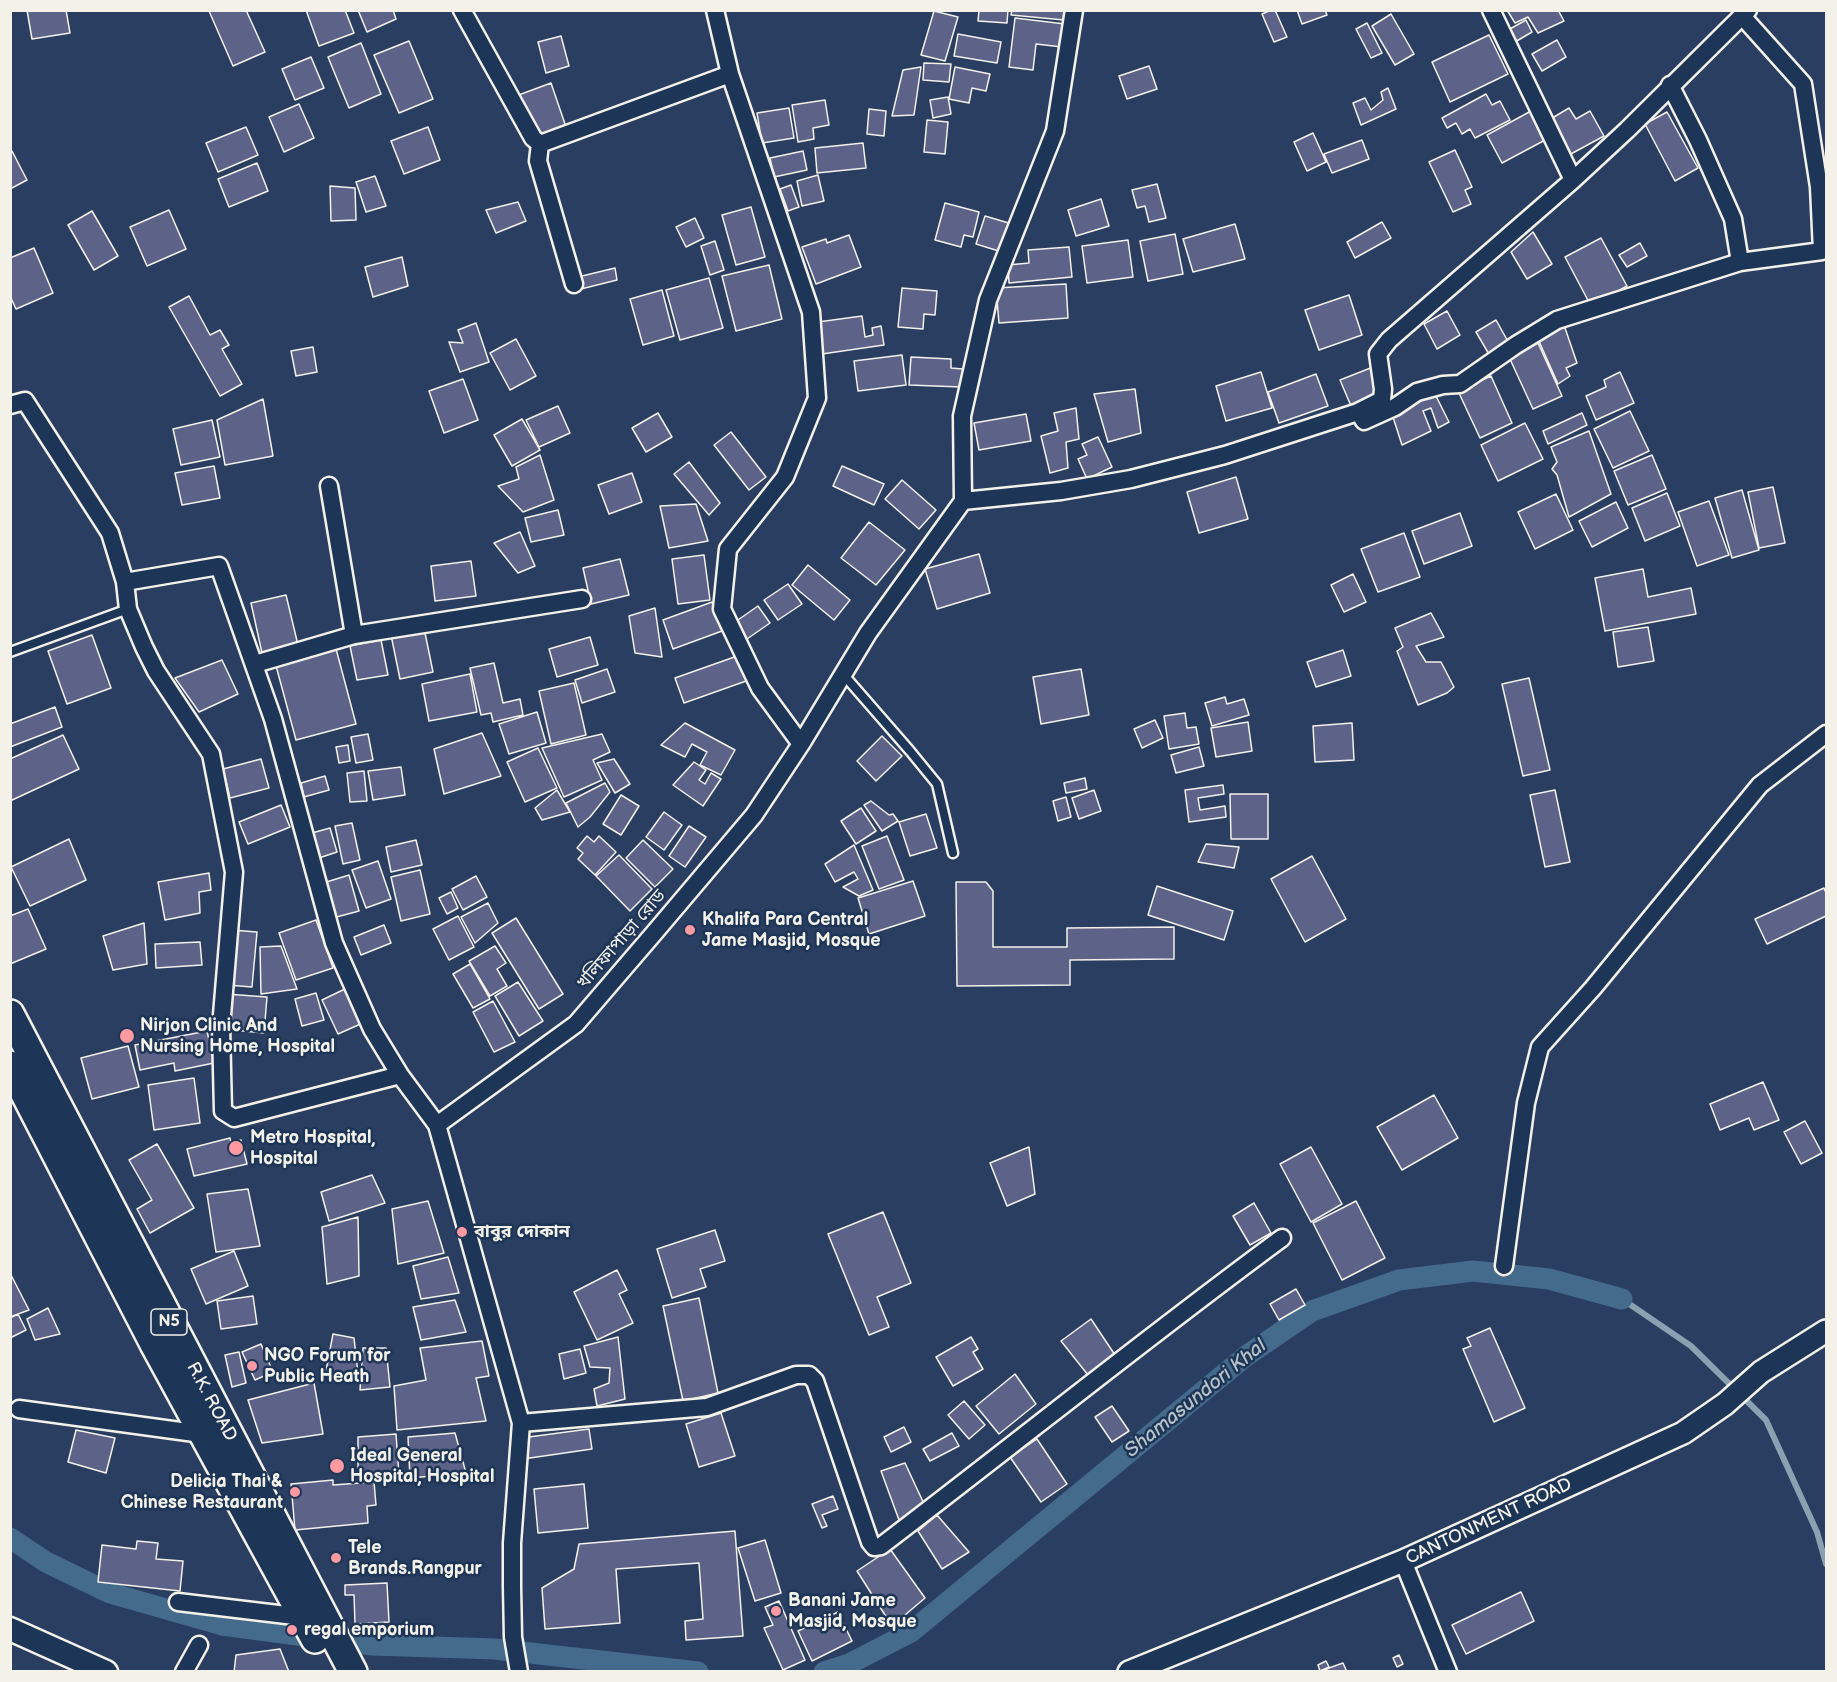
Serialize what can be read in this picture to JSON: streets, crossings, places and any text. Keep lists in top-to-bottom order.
{
  "streets": {
    "highway": ["N5", "R.K. ROAD"],
    "street": ["খলিফাপাড়া রোড", "CANTONMENT ROAD"]
  },
  "crossings": [
    ["N5", "R.K. ROAD"]
  ],
  "water": ["Shamasundori Khal"],
  "places": [
    "Khalifa Para Central Jame Masjid, Mosque",
    "Nirjon Clinic And Nursing Home, Hospital",
    "Metro Hospital, Hospital",
    "বাবুর দোকান",
    "NGO Forum for Public Heath",
    "Ideal General Hospital, Hospital",
    "Delicia Thai & Chinese Restaurant",
    "Tele Brands.Rangpur",
    "Banani Jame Masjid, Mosque",
    "regal emporium"
  ]
}
